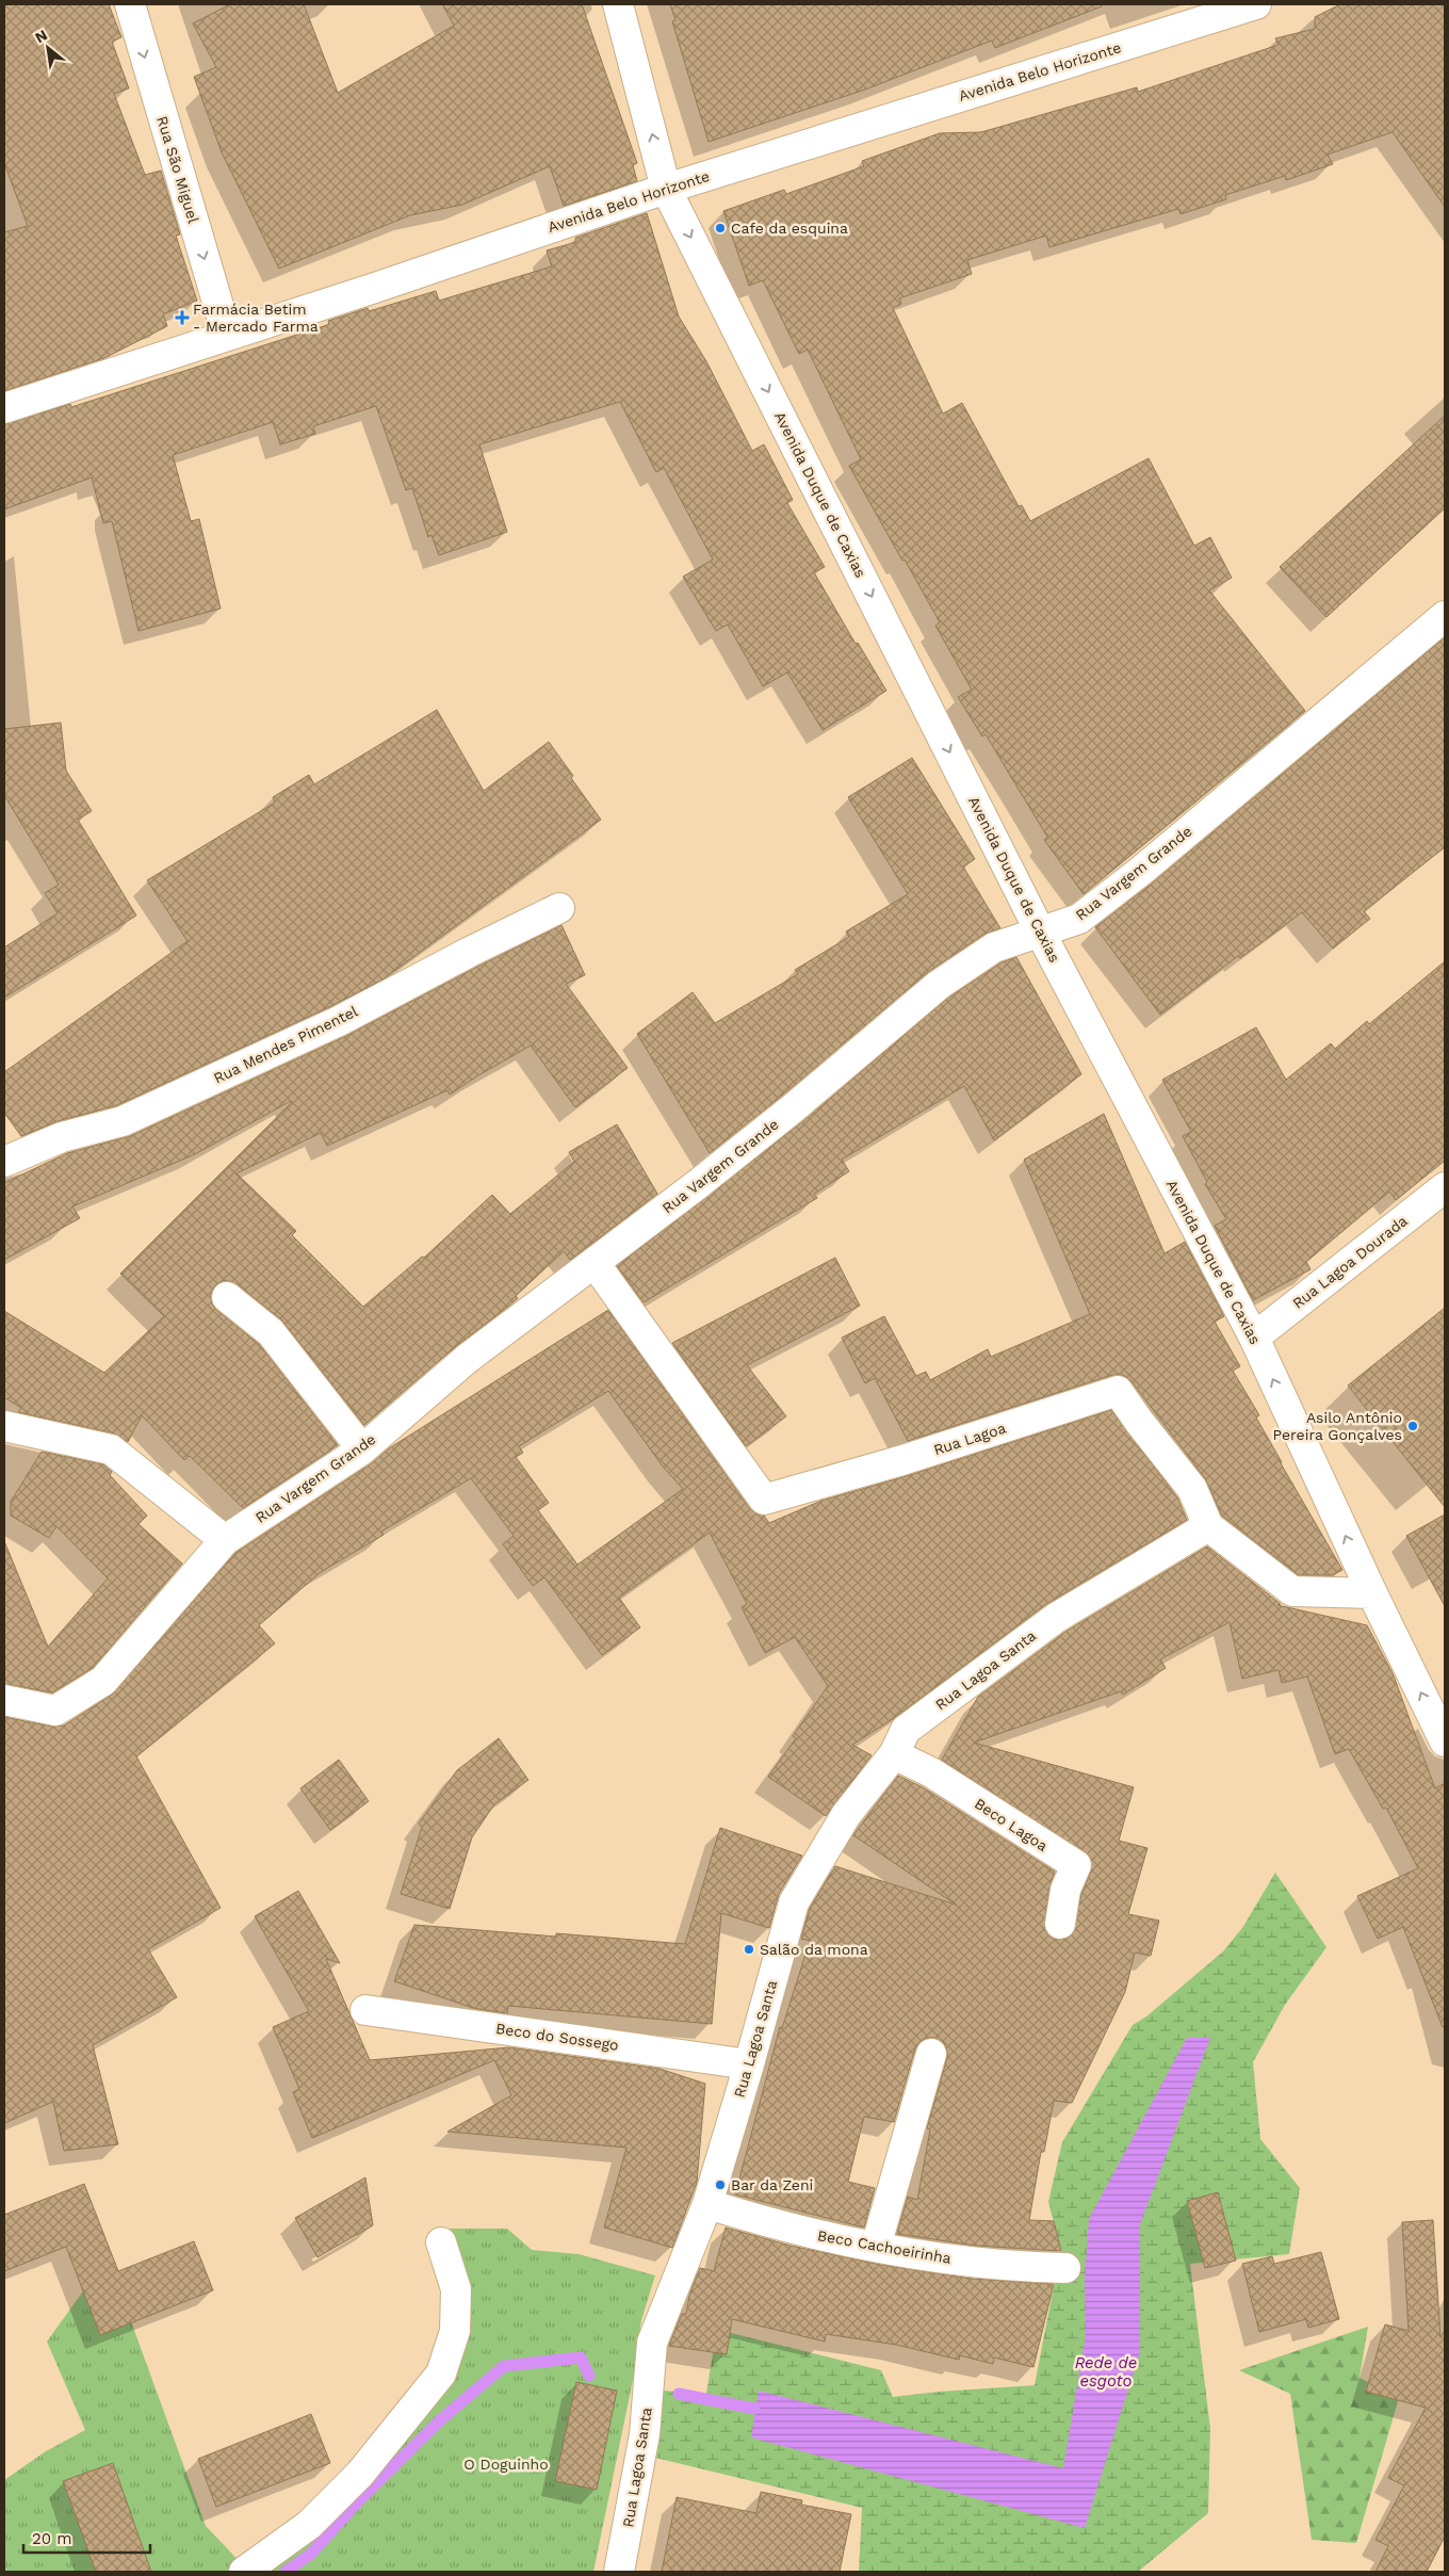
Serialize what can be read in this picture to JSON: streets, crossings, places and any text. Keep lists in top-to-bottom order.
{
  "streets": {
    "street": [
      "Avenida Belo Horizonte",
      "Rua São Miguel",
      "Avenida Duque de Caxias",
      "Rua Vargem Grande",
      "Rua Mendes Pimentel",
      "Rua Lagoa Dourada",
      "Rua Lagoa",
      "Rua Lagoa Santa",
      "Beco Lagoa",
      "Beco do Sossego",
      "Beco Cachoeirinha"
    ]
  },
  "crossings": [
    ["Avenida Belo Horizonte", "Rua São Miguel"],
    ["Avenida Belo Horizonte", "Avenida Duque de Caxias"],
    ["Avenida Duque de Caxias", "Rua Vargem Grande"],
    ["Avenida Duque de Caxias", "Rua Lagoa Dourada"],
    ["Avenida Duque de Caxias", "Rua Lagoa"],
    ["Rua Vargem Grande", "Rua Lagoa"],
    ["Rua Lagoa", "Rua Lagoa Santa"],
    ["Rua Lagoa Santa", "Beco Lagoa"],
    ["Rua Lagoa Santa", "Beco do Sossego"],
    ["Rua Lagoa Santa", "Beco Cachoeirinha"]
  ],
  "one_way": ["Rua São Miguel"],
  "water": ["Rede de esgoto"],
  "parks": ["O Doguinho"],
  "places": {
    "other": [
      "Cafe da esquina",
      "Asilo Antônio Pereira Gonçalves",
      "Salão da mona",
      "Bar da Zeni"
    ],
    "health": ["Farmácia Betim - Mercado Farma"]
  },
  "scale_bar": "20 m",
  "north": "top left"
}
